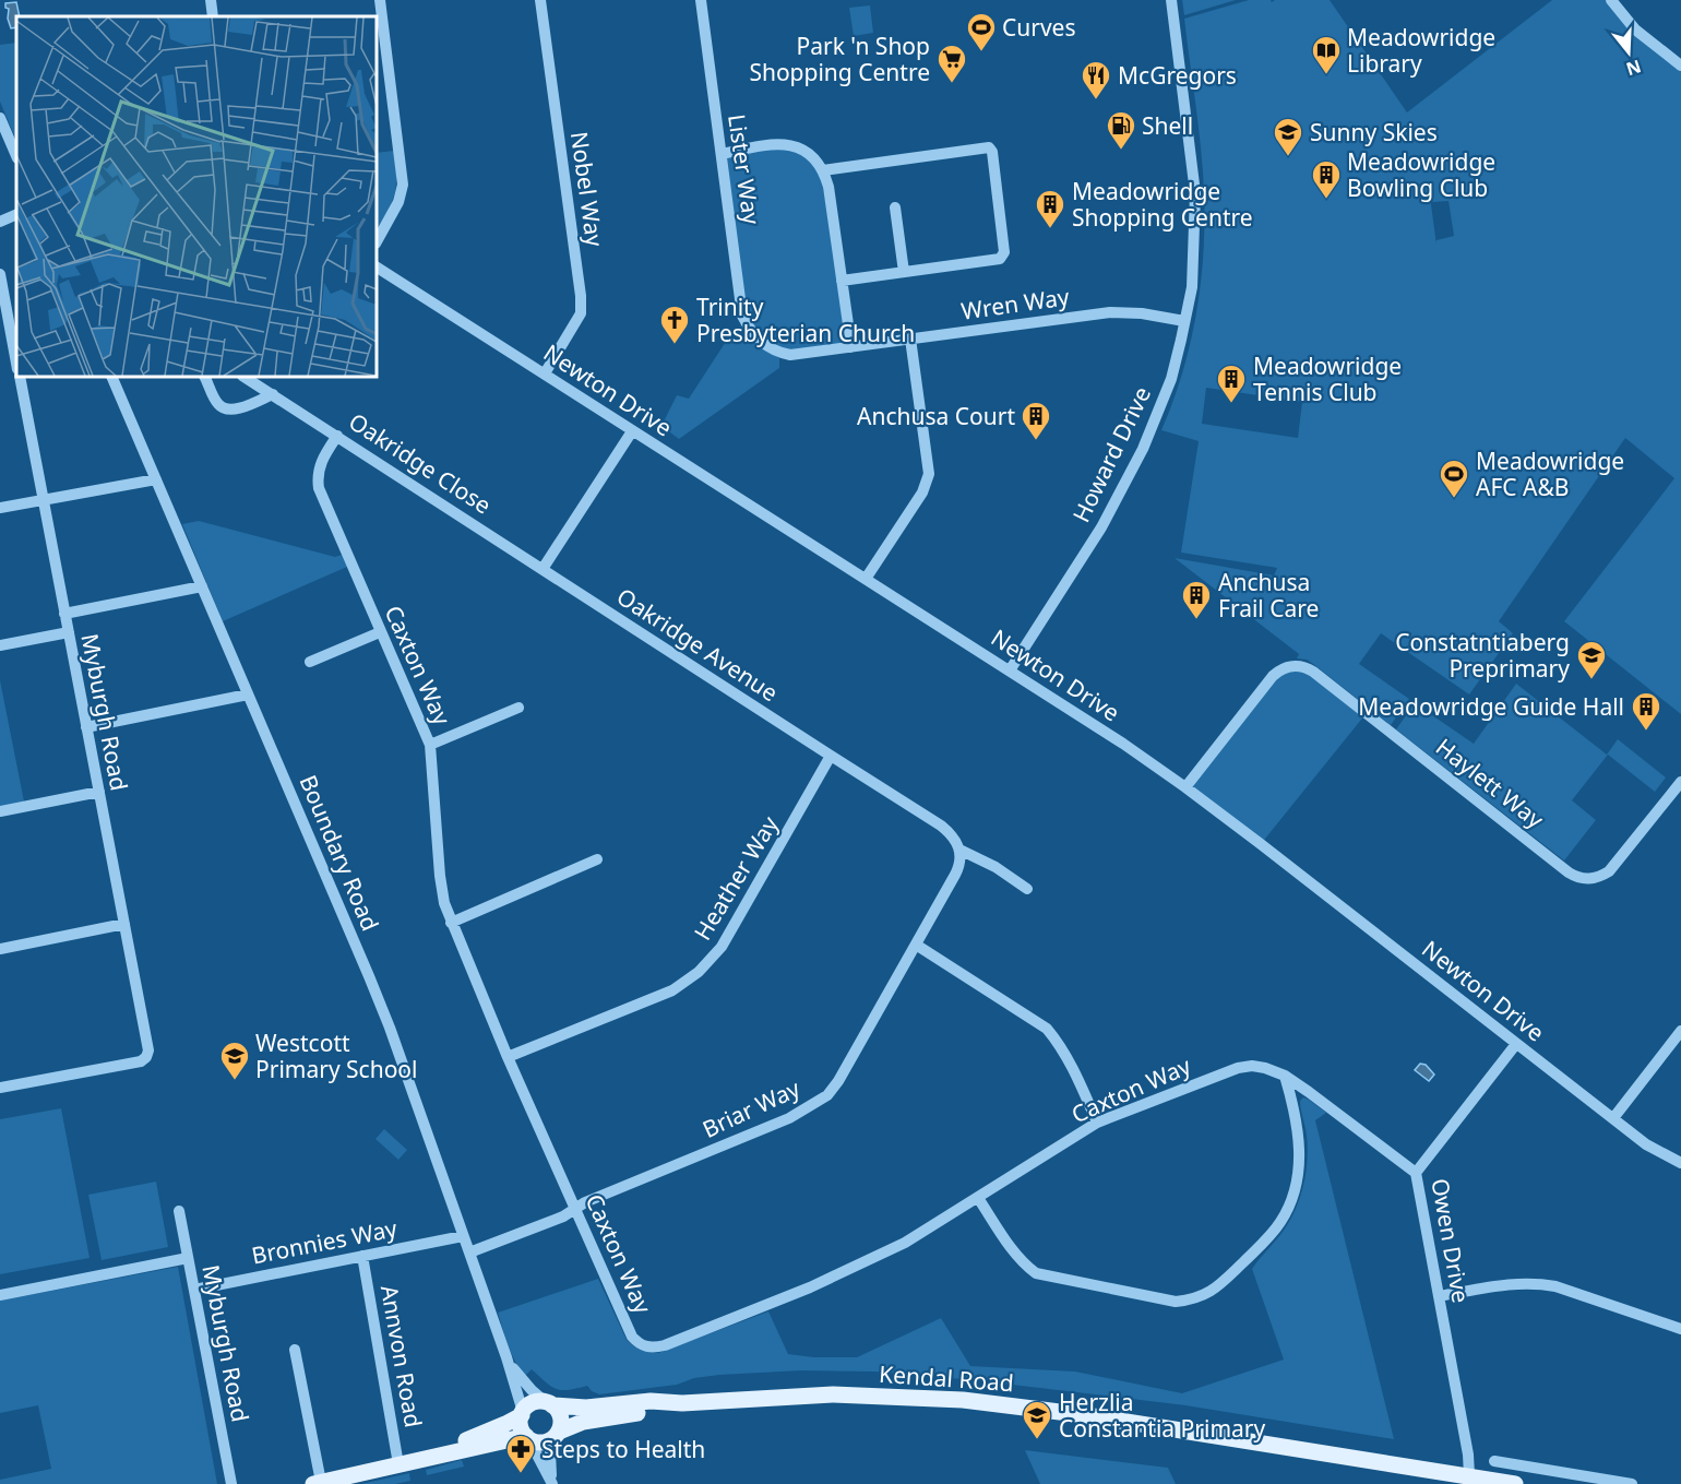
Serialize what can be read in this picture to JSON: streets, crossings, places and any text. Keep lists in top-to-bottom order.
{
  "streets": {
    "main road": ["Kendal Road"],
    "street": [
      "Lister Way",
      "Nobel Way",
      "Wren Way",
      "Newton Drive",
      "Howard Drive",
      "Oakridge Close",
      "Oakridge Avenue",
      "Caxton Way",
      "Myburgh Road",
      "Haylett Way",
      "Boundary Road",
      "Heather Way",
      "Briar Way",
      "Owen Drive",
      "Bronnies Way",
      "Annvon Road"
    ]
  },
  "crossings": [
    ["Lister Way", "Wren Way"],
    ["Nobel Way", "Newton Drive"],
    ["Wren Way", "Howard Drive"],
    ["Newton Drive", "Howard Drive"],
    ["Newton Drive", "Haylett Way"],
    ["Newton Drive", "Owen Drive"],
    ["Oakridge Close", "Oakridge Avenue"],
    ["Oakridge Close", "Caxton Way"],
    ["Oakridge Avenue", "Heather Way"],
    ["Oakridge Avenue", "Briar Way"],
    ["Caxton Way", "Heather Way"],
    ["Caxton Way", "Briar Way"],
    ["Caxton Way", "Owen Drive"],
    ["Myburgh Road", "Bronnies Way"],
    ["Boundary Road", "Briar Way"],
    ["Boundary Road", "Bronnies Way"],
    ["Boundary Road", "Kendal Road"],
    ["Owen Drive", "Kendal Road"],
    ["Bronnies Way", "Annvon Road"]
  ],
  "places": {
    "sports": ["Curves", "Meadowridge AFC A&B"],
    "library": ["Meadowridge Library"],
    "supermarket": ["Park 'n Shop Shopping Centre"],
    "restaurant": ["McGregors"],
    "fuel station": ["Shell"],
    "school or university": [
      "Sunny Skies",
      "Constatntiaberg Preprimary",
      "Westcott Primary School",
      "Herzlia Constantia Primary"
    ],
    "building": [
      "Meadowridge Bowling Club",
      "Meadowridge Shopping Centre",
      "Meadowridge Tennis Club",
      "Anchusa Court",
      "Anchusa Frail Care",
      "Meadowridge Guide Hall"
    ],
    "church": ["Trinity Presbyterian Church"],
    "pharmacy": ["Steps to Health"]
  },
  "north": "bottom"
}
